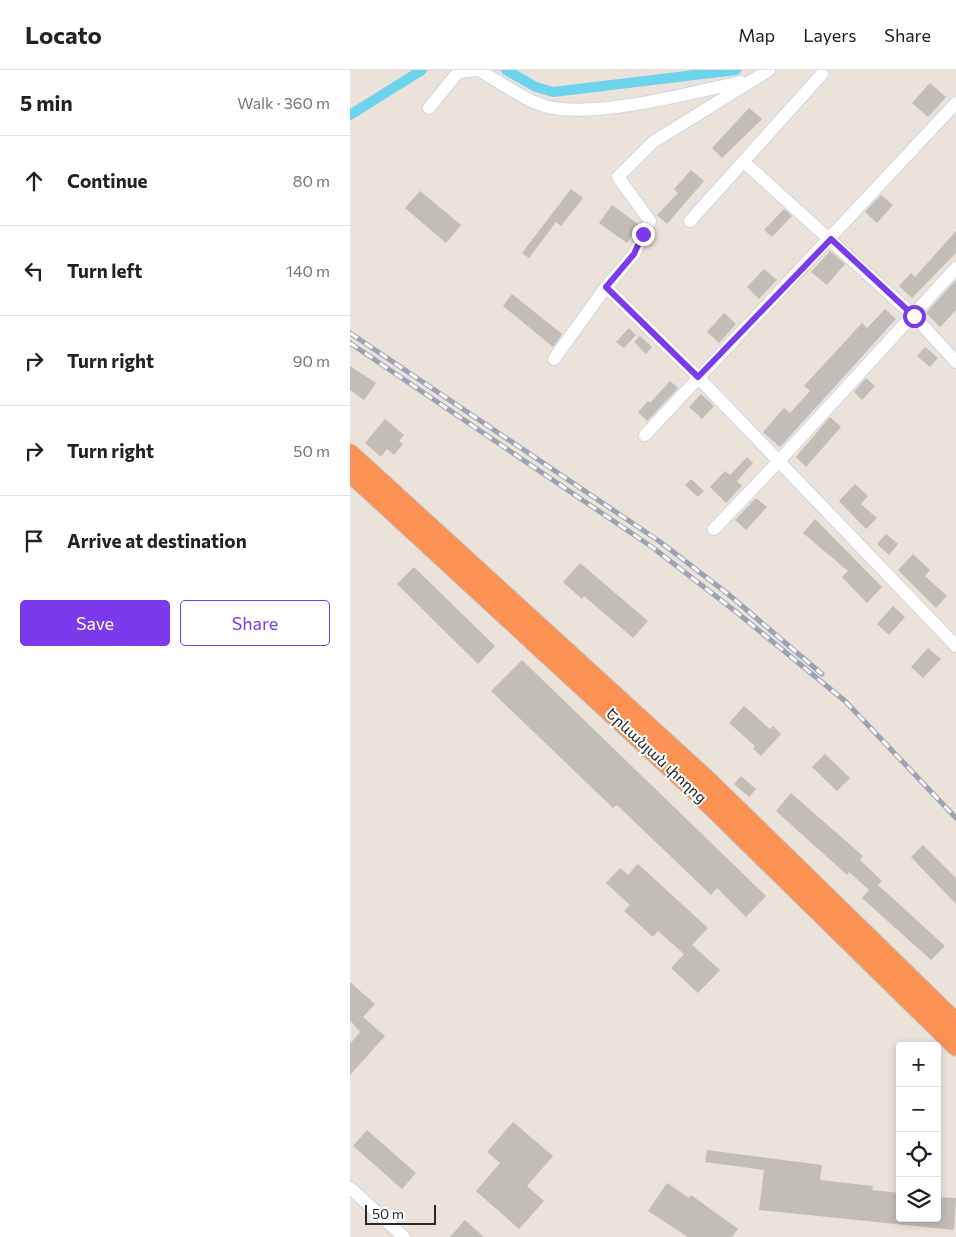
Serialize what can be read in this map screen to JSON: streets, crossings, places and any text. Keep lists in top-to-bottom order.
{
  "streets": {
    "highway": ["Երևանյան փողոց"]
  },
  "scale_bar": "50 m",
  "page": {
    "header": "Locato",
    "nav": ["Map", "Layers", "Share"],
    "heading": ["5 min", "Walk · 360 m"],
    "list": [
      ["Continue", "80 m"],
      ["Turn left", "140 m"],
      ["Turn right", "90 m"],
      ["Turn right", "50 m"],
      "Arrive at destination"
    ],
    "buttons": ["Save", "Share"],
    "map_buttons": ["+", "−"],
    "scale": "50 m"
  }
}
